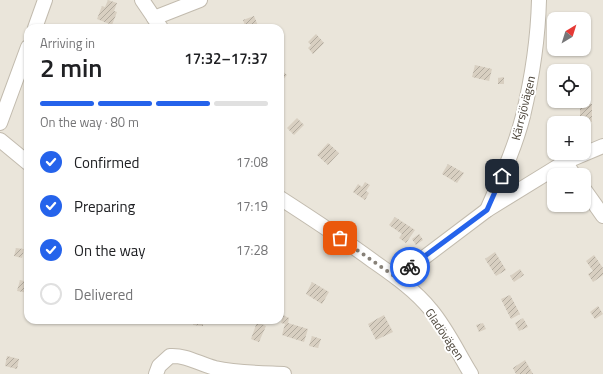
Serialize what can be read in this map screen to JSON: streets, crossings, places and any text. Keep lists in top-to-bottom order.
{
  "streets": {
    "street": ["Kärrsjövägen", "Gladövägen"]
  },
  "north": "top right",
  "page": {
    "map_buttons": ["+", "−"],
    "heading": ["2 min", "Arriving in", "17:32–17:37"],
    "bar": "On the way · 80 m",
    "list": [
      ["Confirmed", "17:08"],
      ["Preparing", "17:19"],
      ["On the way", "17:28"],
      "Delivered"
    ]
  }
}
